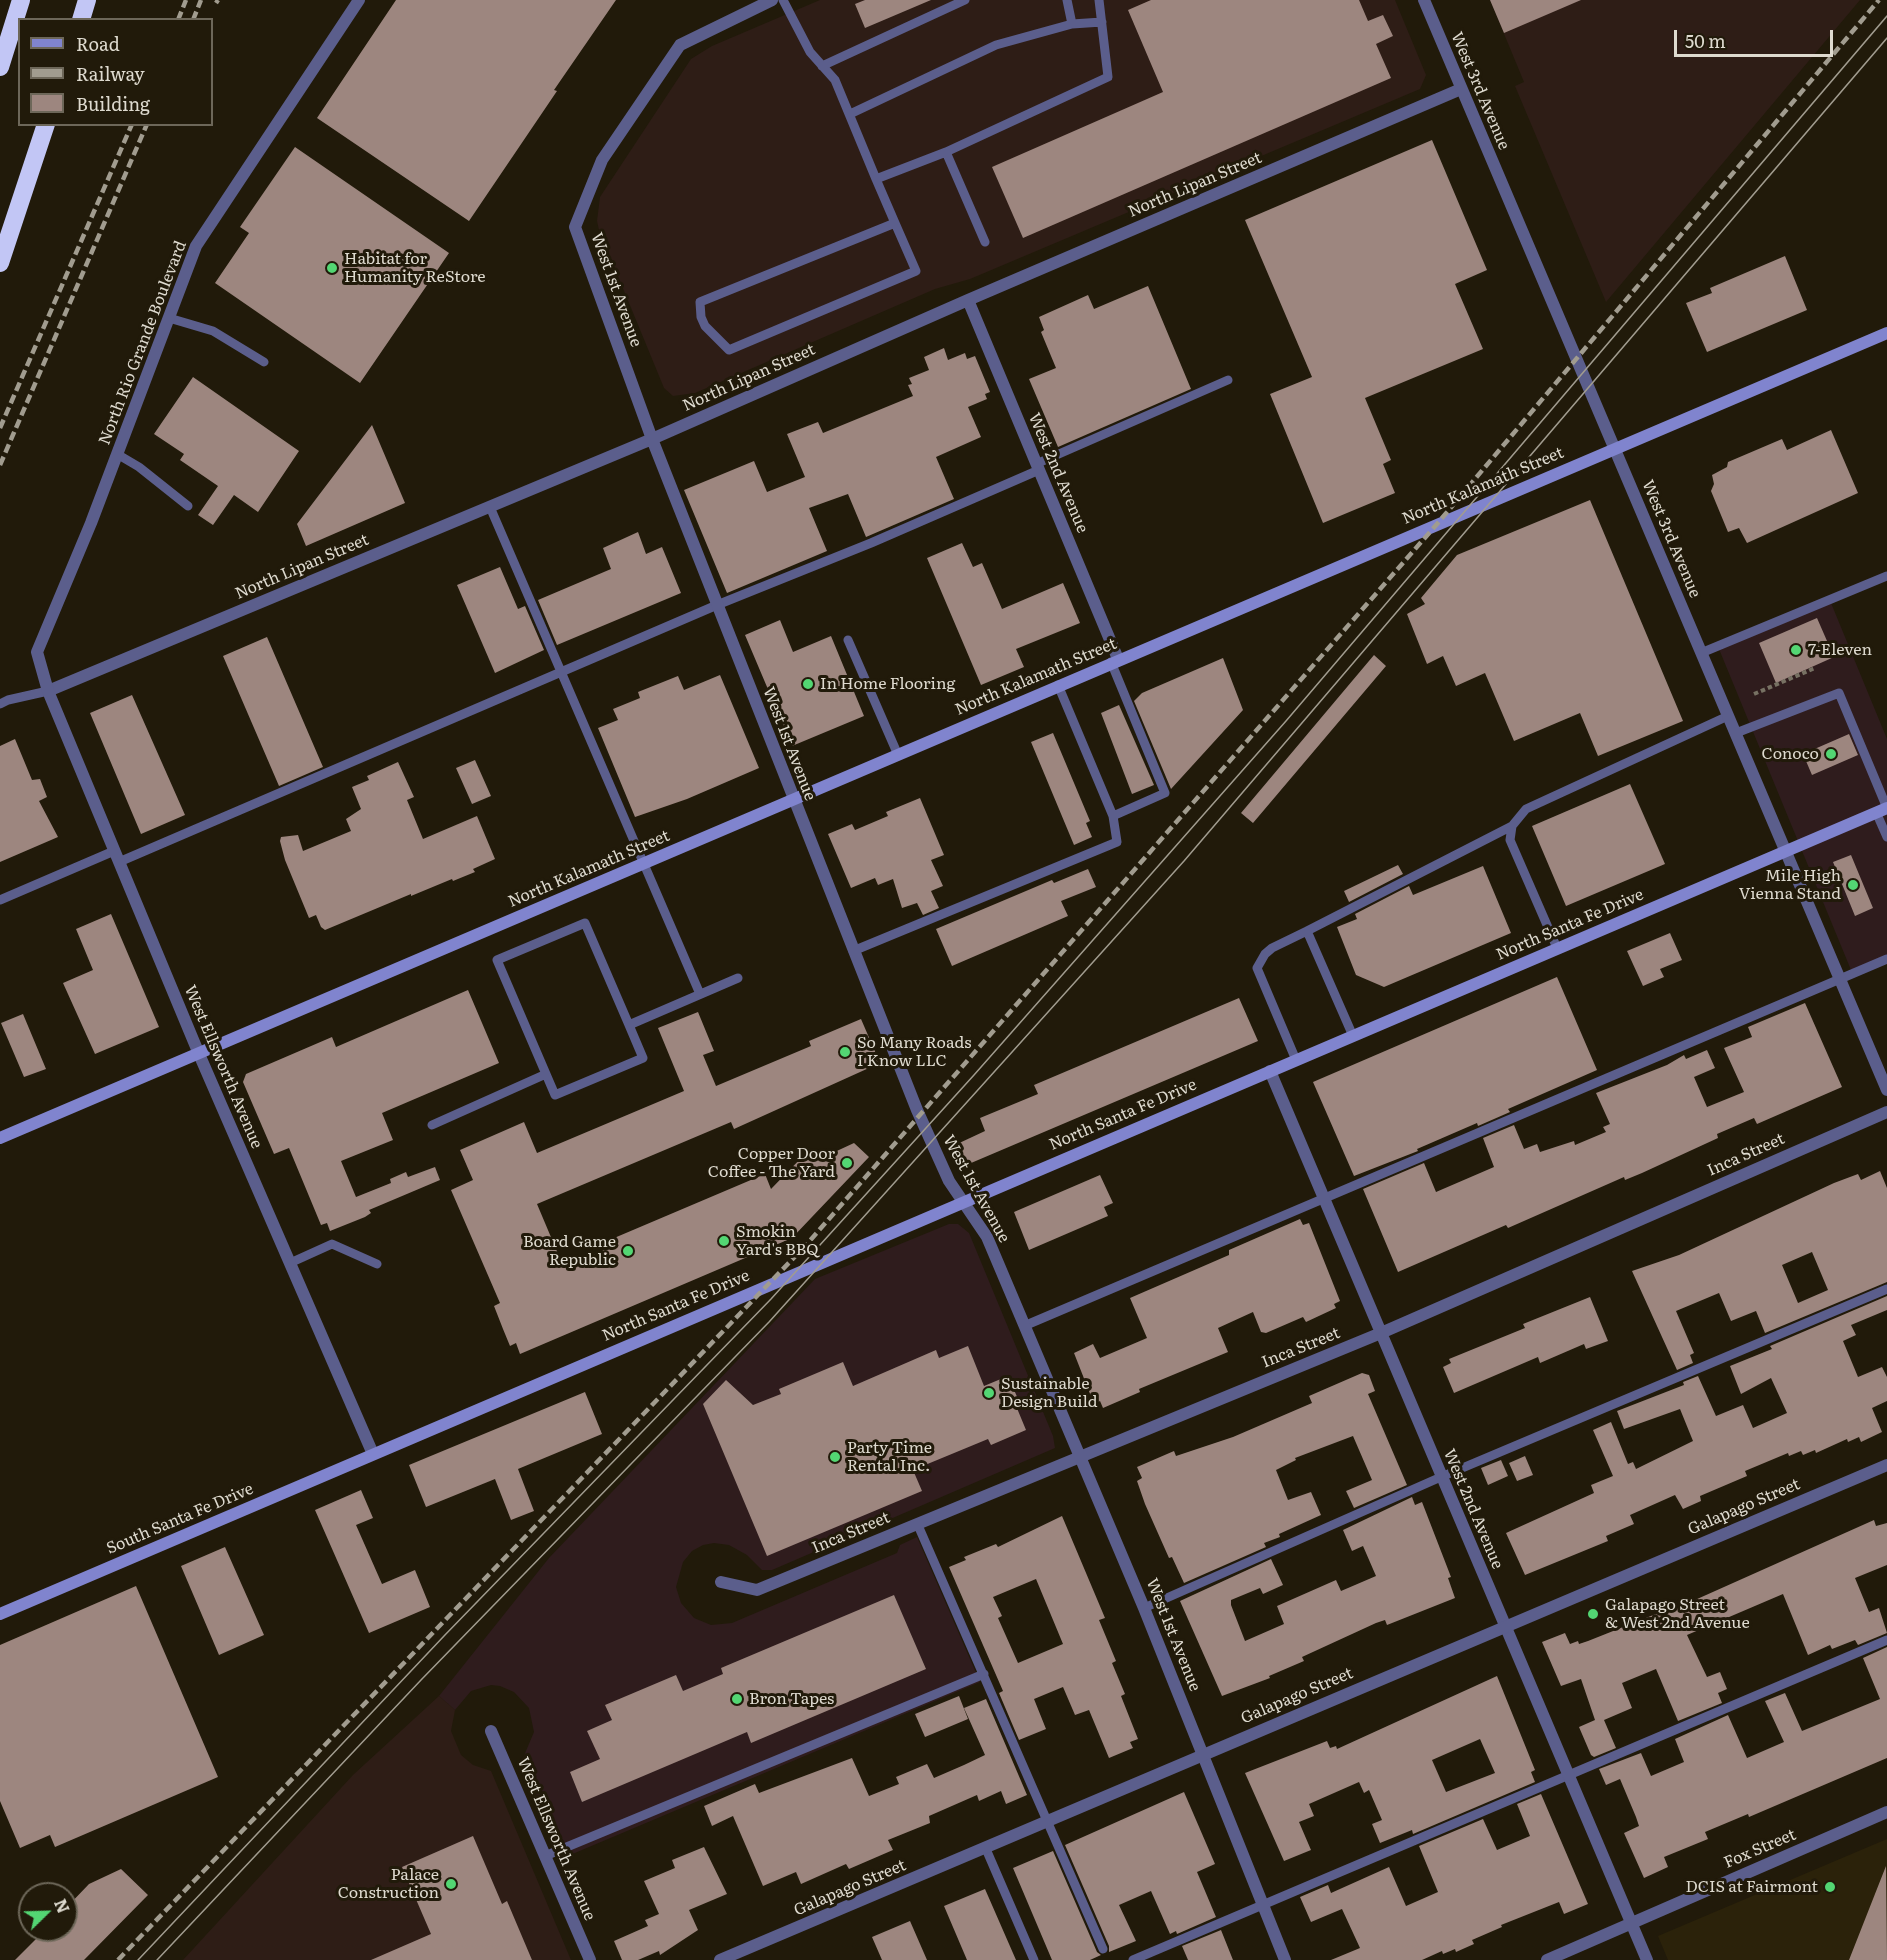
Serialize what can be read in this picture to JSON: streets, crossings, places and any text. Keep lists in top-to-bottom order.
{
  "streets": {
    "main road": ["North Kalamath Street", "North Santa Fe Drive", "South Santa Fe Drive"],
    "street": [
      "West 3rd Avenue",
      "North Lipan Street",
      "West 1st Avenue",
      "North Rio Grande Boulevard",
      "West 2nd Avenue",
      "West Ellsworth Avenue",
      "Inca Street",
      "Galapago Street",
      "Fox Street"
    ]
  },
  "crossings": [
    ["West 3rd Avenue", "North Lipan Street"],
    ["West 3rd Avenue", "North Kalamath Street"],
    ["West 3rd Avenue", "North Santa Fe Drive"],
    ["North Lipan Street", "West 1st Avenue"],
    ["North Lipan Street", "North Rio Grande Boulevard"],
    ["North Lipan Street", "West 2nd Avenue"],
    ["North Lipan Street", "West Ellsworth Avenue"],
    ["West 1st Avenue", "North Kalamath Street"],
    ["West 1st Avenue", "North Santa Fe Drive"],
    ["West 1st Avenue", "Inca Street"],
    ["West 1st Avenue", "Galapago Street"],
    ["North Rio Grande Boulevard", "West Ellsworth Avenue"],
    ["West 2nd Avenue", "North Kalamath Street"],
    ["West 2nd Avenue", "North Santa Fe Drive"],
    ["West 2nd Avenue", "Inca Street"],
    ["West 2nd Avenue", "Galapago Street"],
    ["West 2nd Avenue", "Fox Street"],
    ["North Kalamath Street", "West Ellsworth Avenue"],
    ["North Santa Fe Drive", "West Ellsworth Avenue"],
    ["North Santa Fe Drive", "South Santa Fe Drive"],
    ["West Ellsworth Avenue", "South Santa Fe Drive"]
  ],
  "places": [
    "Habitat for Humanity ReStore",
    "7-Eleven",
    "In Home Flooring",
    "Conoco",
    "Mile High Vienna Stand",
    "So Many Roads I Know LLC",
    "Copper Door Coffee - The Yard",
    "Smokin Yard's BBQ",
    "Board Game Republic",
    "Sustainable Design Build",
    "Party Time Rental Inc.",
    "Galapago Street & West 2nd Avenue",
    "Bron Tapes",
    "Palace Construction",
    "DCIS at Fairmont"
  ],
  "legend": ["Road", "Railway", "Building"],
  "scale_bar": "50 m",
  "north": "top right"
}
